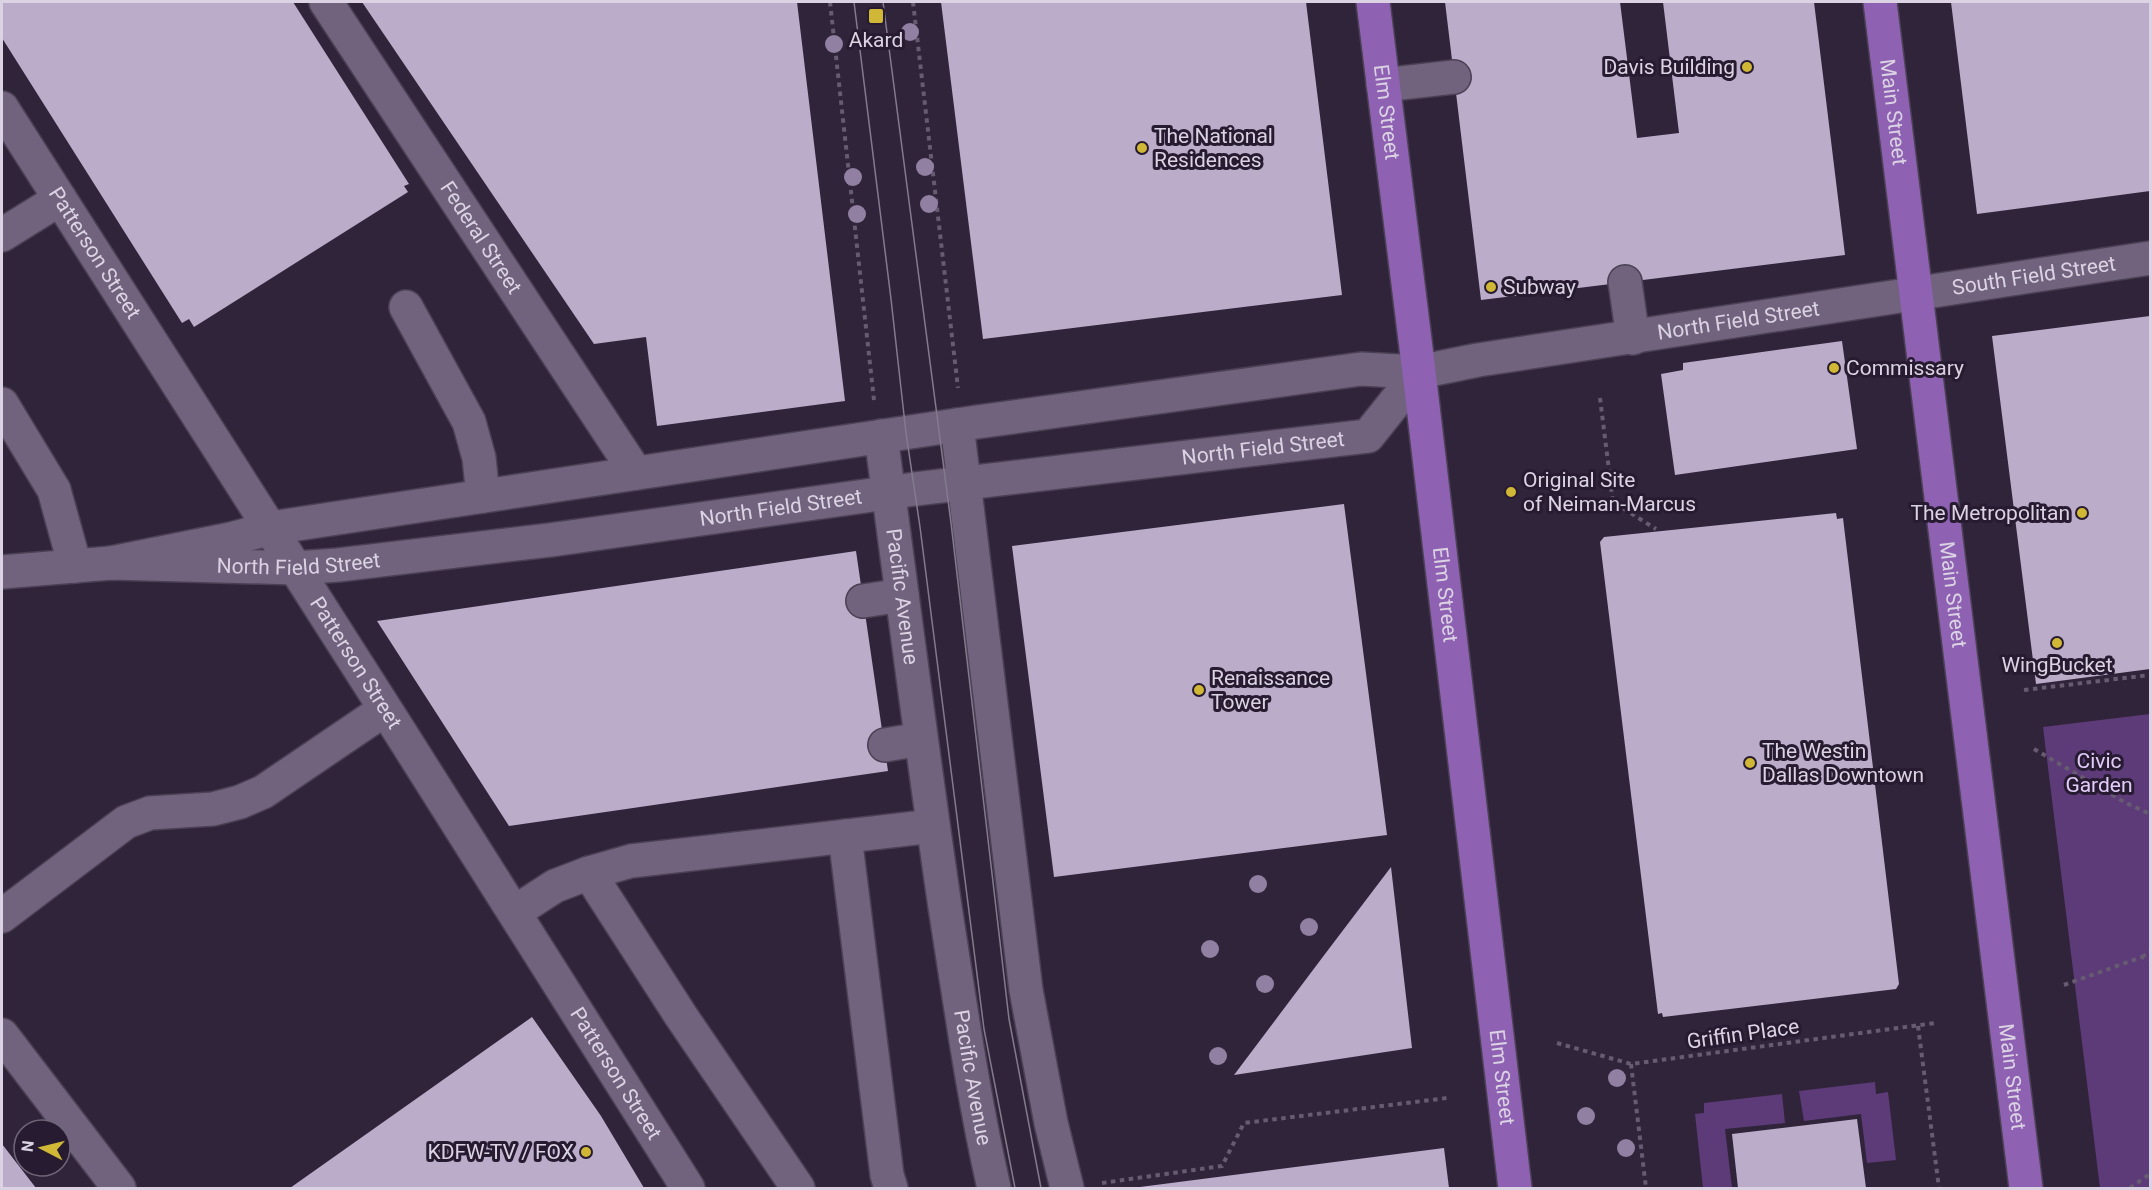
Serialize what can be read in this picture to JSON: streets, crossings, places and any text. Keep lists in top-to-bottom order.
{
  "streets": {
    "main road": ["Elm Street", "Main Street"],
    "street": [
      "Federal Street",
      "Patterson Street",
      "South Field Street",
      "North Field Street",
      "Pacific Avenue"
    ],
    "path": ["Griffin Place"]
  },
  "crossings": [
    ["Elm Street", "North Field Street"],
    ["Main Street", "South Field Street"],
    ["Main Street", "North Field Street"],
    ["Federal Street", "North Field Street"],
    ["Patterson Street", "North Field Street"],
    ["South Field Street", "North Field Street"],
    ["North Field Street", "Pacific Avenue"]
  ],
  "parks": ["Civic Garden"],
  "places": {
    "transit": ["Akard"],
    "other": [
      "Davis Building",
      "The National Residences",
      "Subway",
      "Commissary",
      "Original Site of Neiman-Marcus",
      "The Metropolitan",
      "WingBucket",
      "Renaissance Tower",
      "The Westin Dallas Downtown",
      "KDFW-TV / FOX"
    ]
  },
  "north": "left"
}
